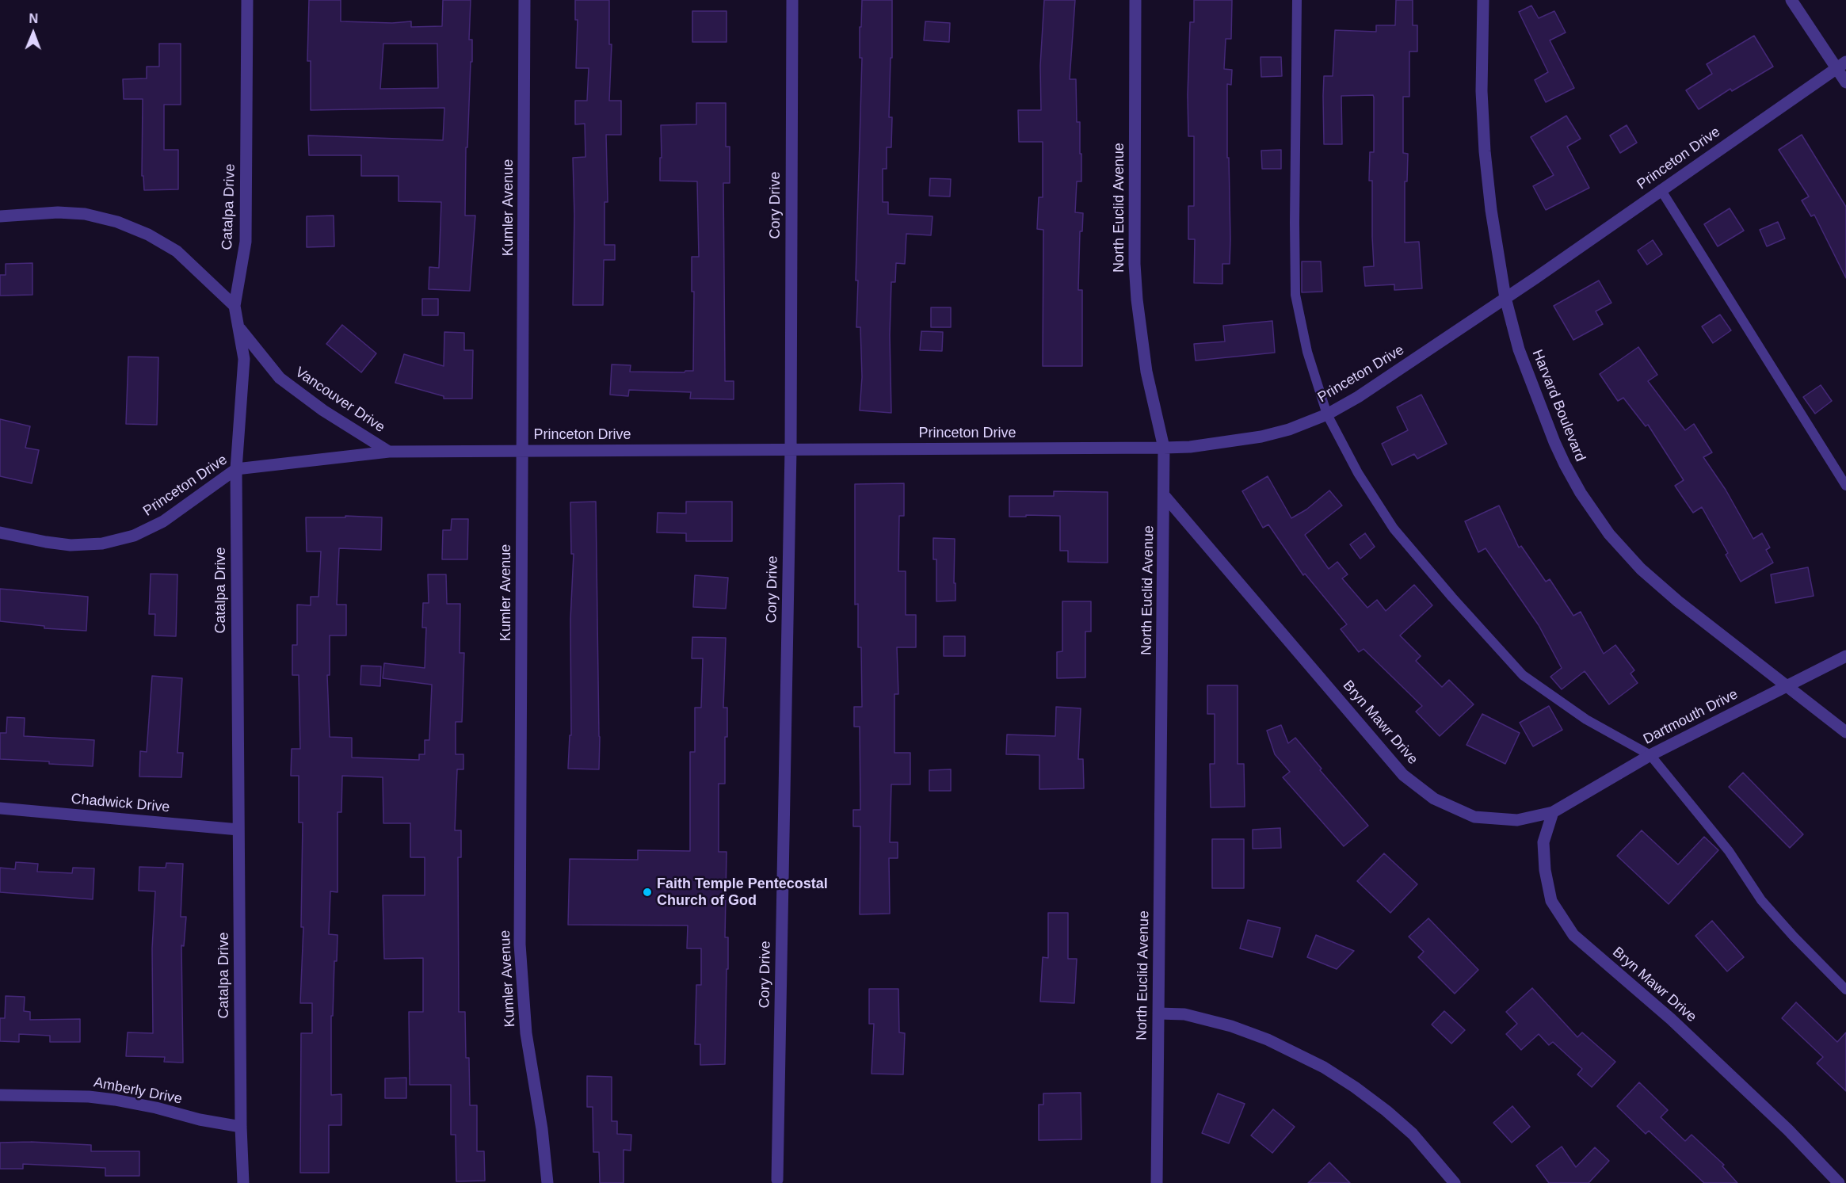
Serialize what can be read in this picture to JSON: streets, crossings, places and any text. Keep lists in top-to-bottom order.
{
  "streets": {
    "street": [
      "Princeton Drive",
      "Cory Drive",
      "Catalpa Drive",
      "Kumler Avenue",
      "North Euclid Avenue",
      "Vancouver Drive",
      "Harvard Boulevard",
      "Dartmouth Drive",
      "Bryn Mawr Drive",
      "Chadwick Drive",
      "Amberly Drive"
    ]
  },
  "crossings": [
    ["Princeton Drive", "Cory Drive"],
    ["Princeton Drive", "Catalpa Drive"],
    ["Princeton Drive", "Kumler Avenue"],
    ["Princeton Drive", "North Euclid Avenue"],
    ["Princeton Drive", "Vancouver Drive"],
    ["Princeton Drive", "Harvard Boulevard"],
    ["Catalpa Drive", "Vancouver Drive"],
    ["Catalpa Drive", "Chadwick Drive"],
    ["Catalpa Drive", "Amberly Drive"],
    ["North Euclid Avenue", "Bryn Mawr Drive"],
    ["Harvard Boulevard", "Dartmouth Drive"],
    ["Dartmouth Drive", "Bryn Mawr Drive"]
  ],
  "places": ["Faith Temple Pentecostal Church of God"],
  "north": "top"
}
